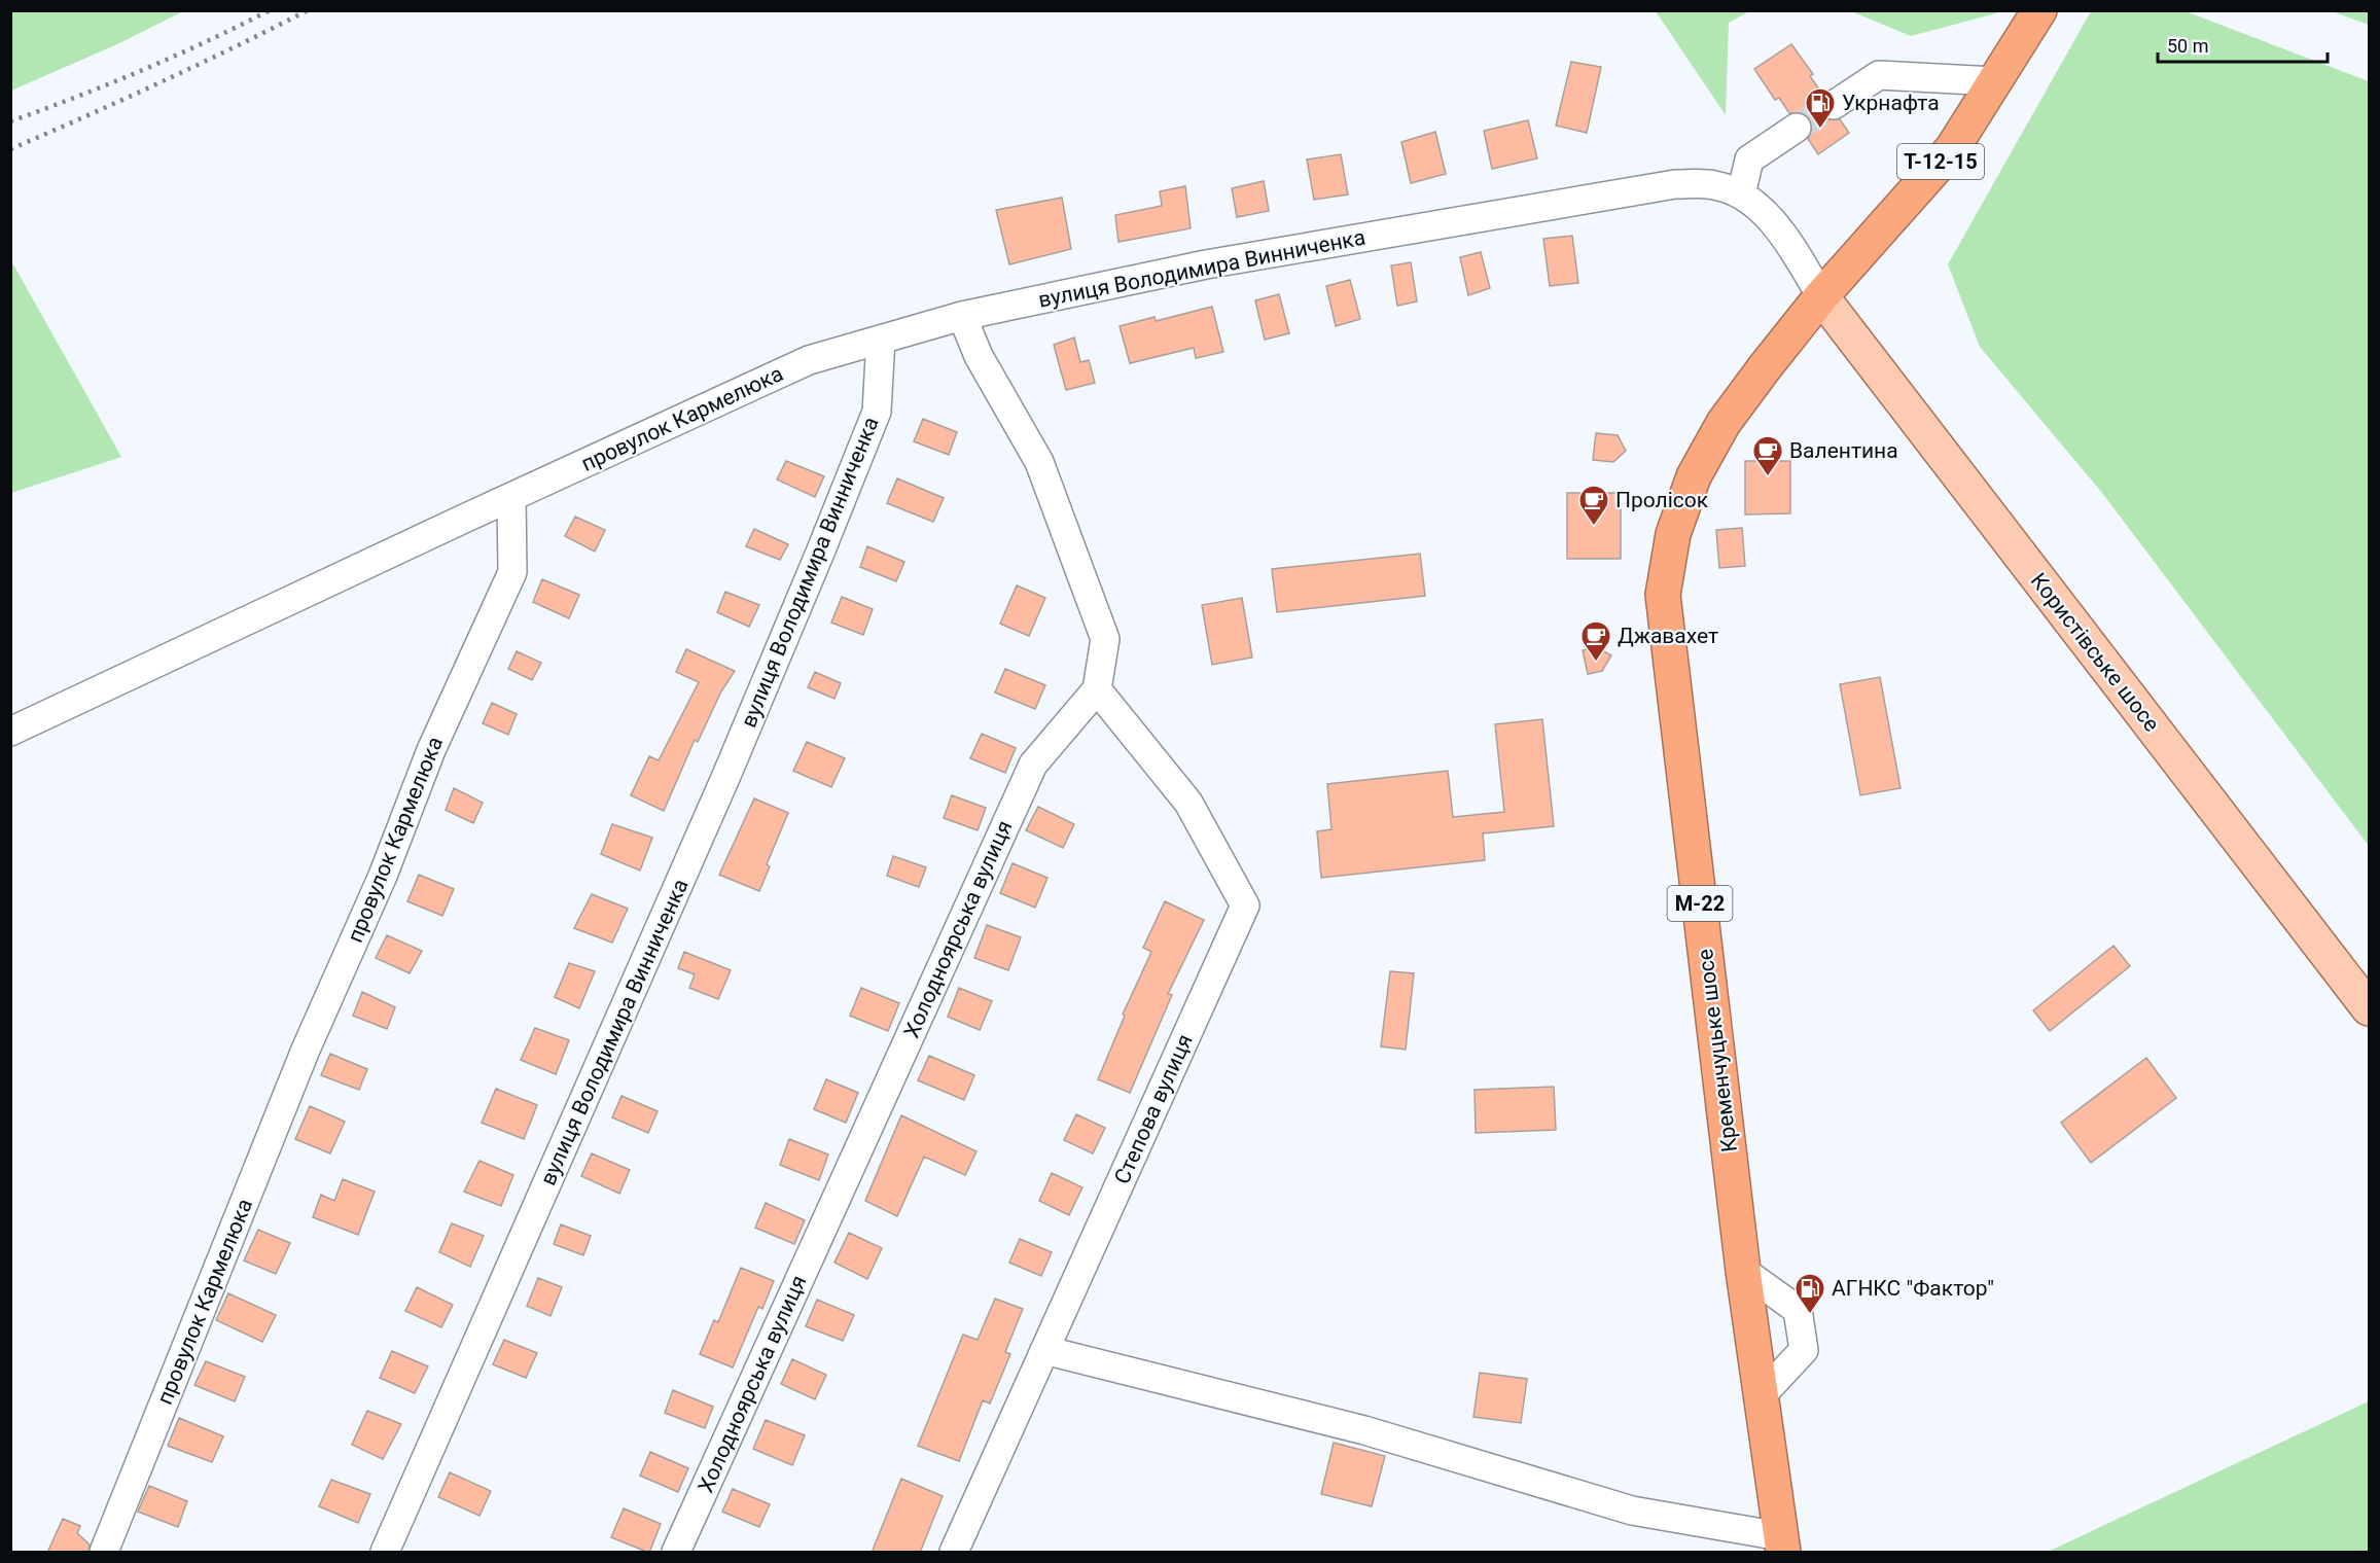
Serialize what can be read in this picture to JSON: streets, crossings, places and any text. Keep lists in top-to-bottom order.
{
  "streets": {
    "highway": ["Т-12-15", "М-22", "Кременчуцьке шосе"],
    "main road": ["Користівське шосе"],
    "street": [
      "вулиця Володимира Винниченка",
      "провулок Кармелюка",
      "Холодноярська вулиця",
      "Степова вулиця"
    ]
  },
  "crossings": [
    ["Т-12-15", "вулиця Володимира Винниченка"],
    ["Т-12-15", "Користівське шосе"],
    ["Т-12-15", "Кременчуцьке шосе"],
    ["вулиця Володимира Винниченка", "провулок Кармелюка"],
    ["вулиця Володимира Винниченка", "Користівське шосе"],
    ["вулиця Володимира Винниченка", "Холодноярська вулиця"],
    ["вулиця Володимира Винниченка", "Кременчуцьке шосе"],
    ["Користівське шосе", "Кременчуцьке шосе"],
    ["Холодноярська вулиця", "Степова вулиця"]
  ],
  "places": {
    "fuel station": ["Укрнафта", "АГНКС \"Фактор\""],
    "cafe": ["Валентина", "Пролісок", "Джавахет"]
  },
  "scale_bar": "50 m"
}
